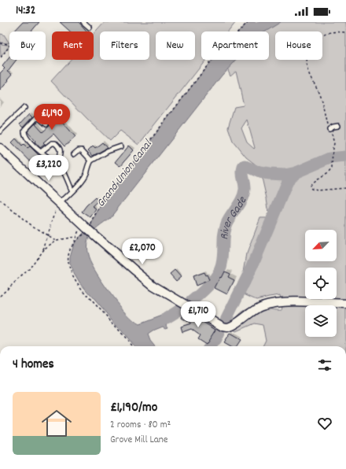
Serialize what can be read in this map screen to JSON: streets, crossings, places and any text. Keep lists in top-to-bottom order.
{
  "water": ["Grand Union Canal", "River Gade"],
  "north": "bottom left",
  "page": {
    "status": "14:32",
    "chip": [
      "Buy",
      "Rent",
      "Filters",
      "New",
      "Apartment",
      "House"
    ],
    "price": [
      "£1,190",
      "£3,220",
      "£2,070",
      "£1,710"
    ],
    "heading": "4 homes",
    "list": [
      {
        "name": "£1,190/mo",
        "note": "2 rooms · 80 m² · Grove Mill Lane"
      }
    ]
  }
}
